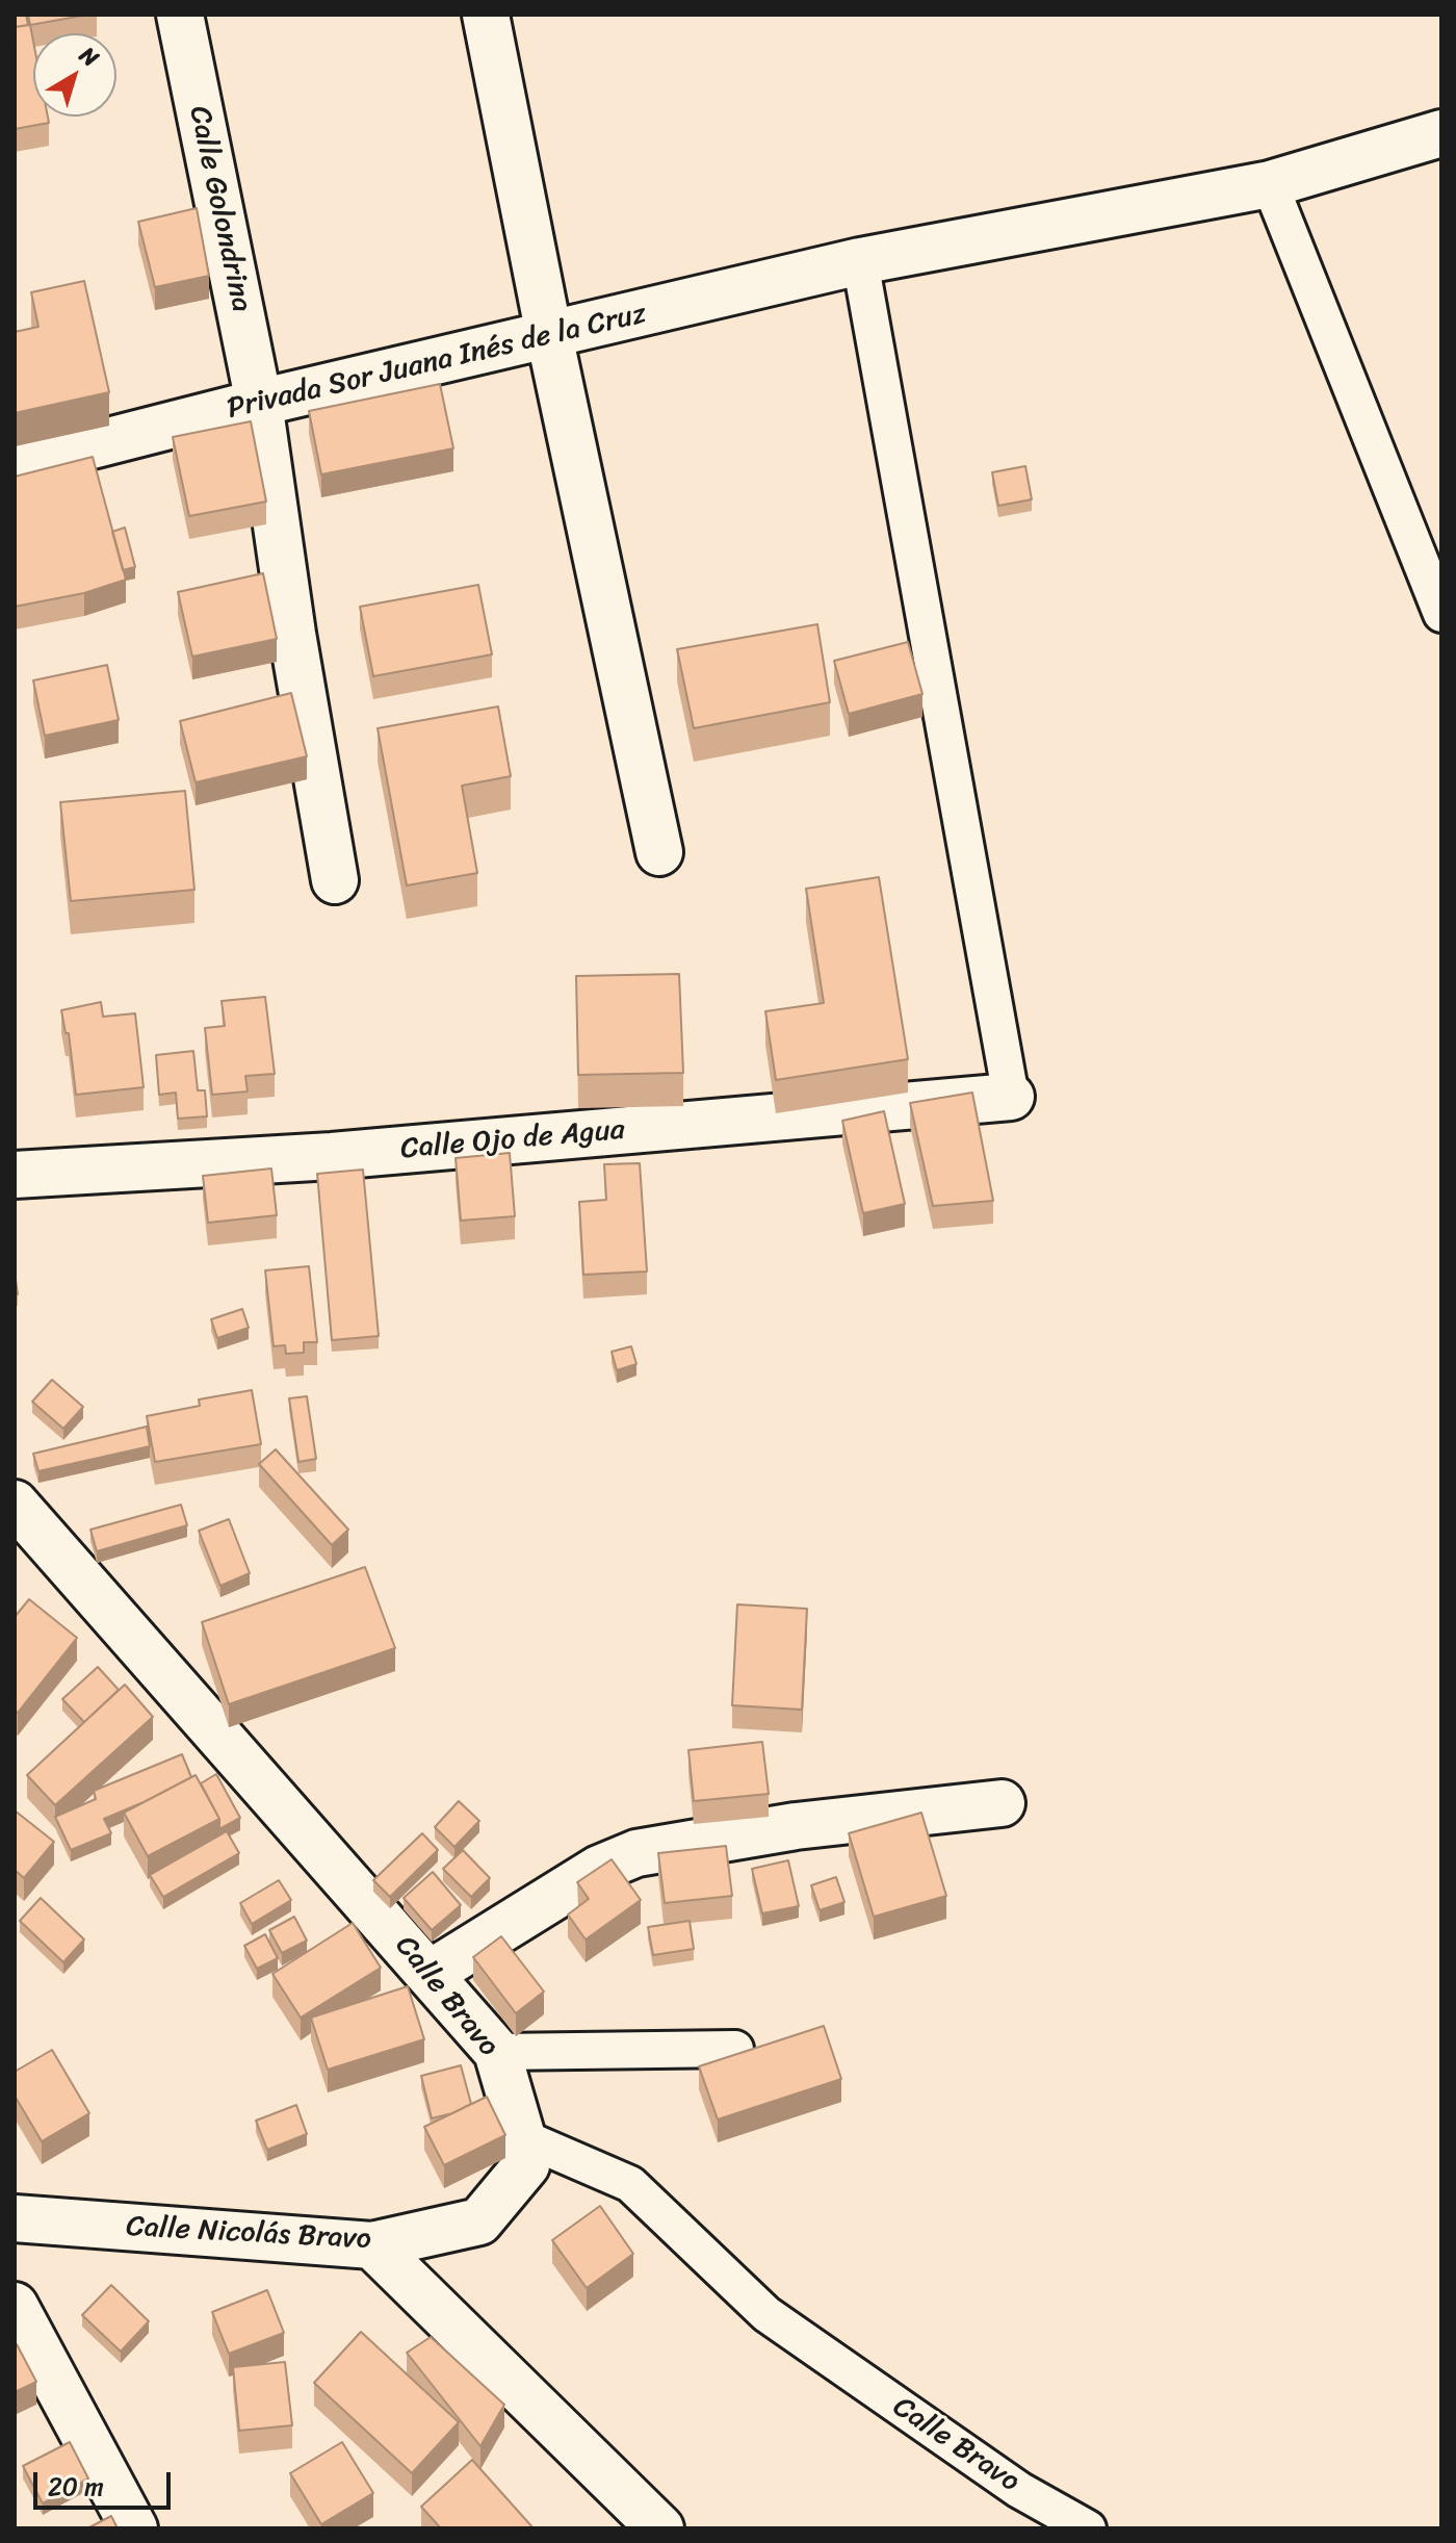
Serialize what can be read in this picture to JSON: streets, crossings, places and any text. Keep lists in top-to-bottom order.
{
  "streets": {
    "street": [
      "Calle Golondrina",
      "Privada Sor Juana Inés de la Cruz",
      "Calle Ojo de Agua",
      "Calle Bravo",
      "Calle Nicolás Bravo"
    ]
  },
  "crossings": [
    ["Calle Golondrina", "Privada Sor Juana Inés de la Cruz"],
    ["Calle Bravo", "Calle Nicolás Bravo"]
  ],
  "scale_bar": "20 m",
  "north": "top right"
}
